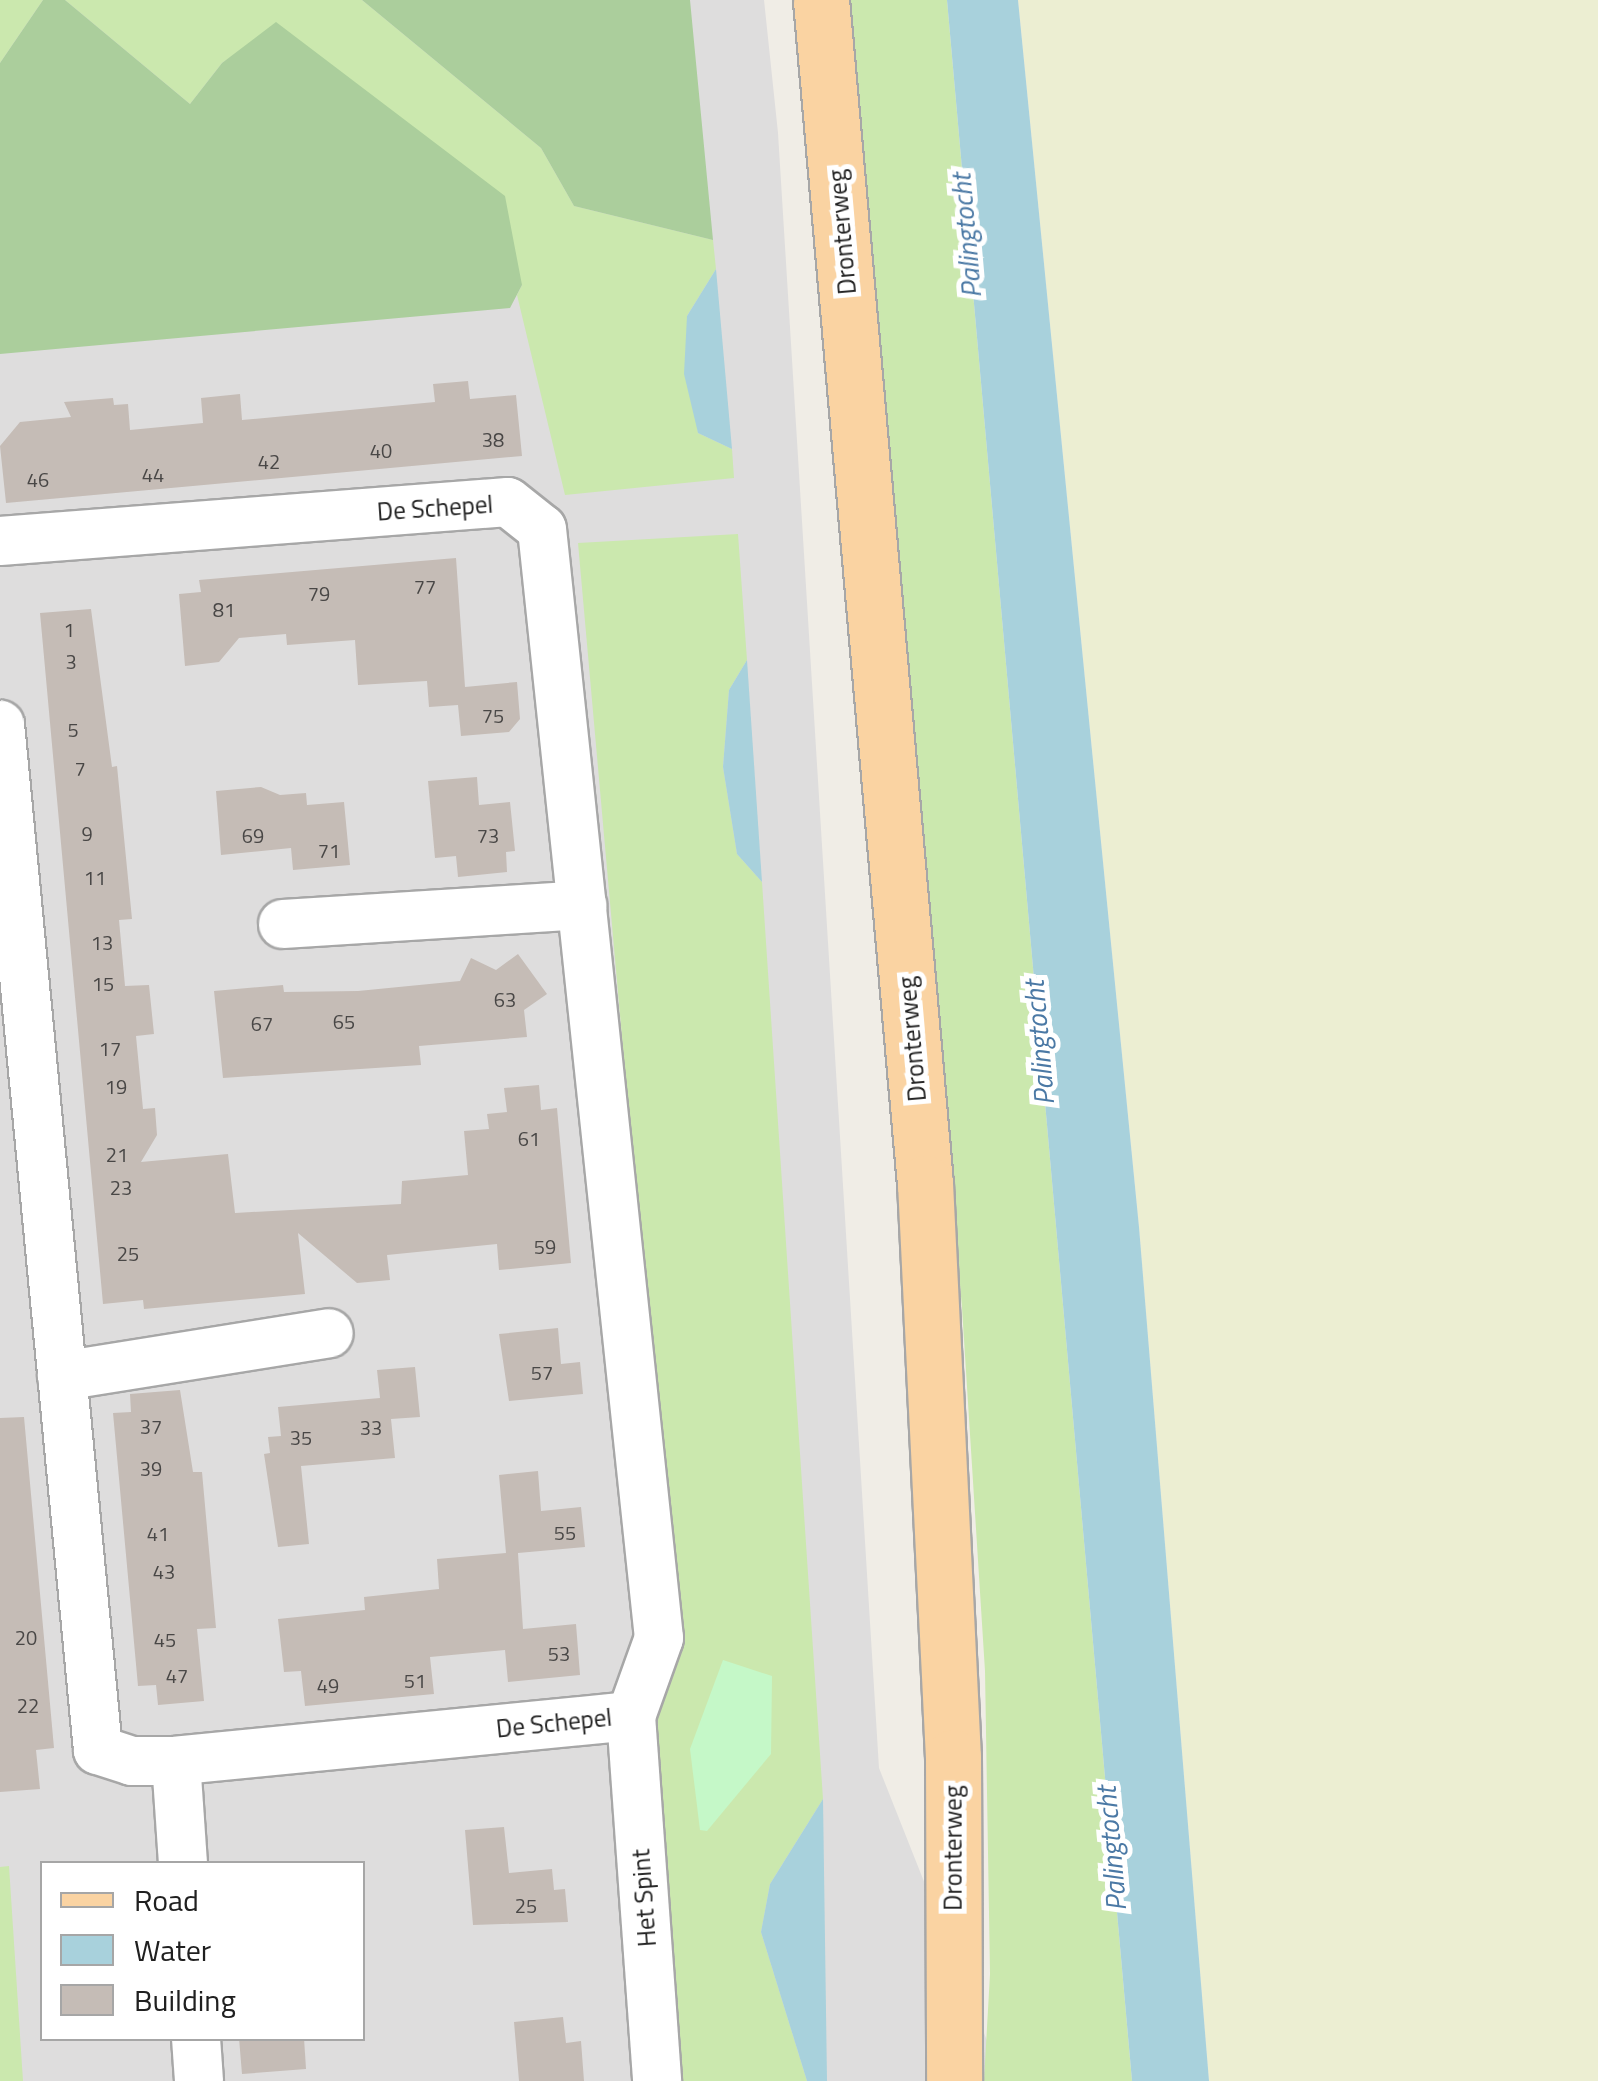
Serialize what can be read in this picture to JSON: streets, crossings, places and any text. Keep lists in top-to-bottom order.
{
  "streets": {
    "main road": ["Dronterweg"],
    "street": ["De Schepel", "Het Spint"]
  },
  "crossings": [
    ["De Schepel", "Het Spint"]
  ],
  "water": ["Palingtocht"],
  "house_numbers": [
    "38",
    "40",
    "42",
    "44",
    "46",
    "77",
    "79",
    "81",
    "1",
    "3",
    "75",
    "5",
    "7",
    "9",
    "69",
    "73",
    "71",
    "11",
    "13",
    "15",
    "63",
    "65",
    "67",
    "17",
    "19",
    "61",
    "21",
    "23",
    "59",
    "25",
    "57",
    "37",
    "33",
    "35",
    "39",
    "55",
    "41",
    "43",
    "20",
    "45",
    "53",
    "47",
    "51",
    "49",
    "22",
    "25"
  ],
  "legend": ["Road", "Water", "Building"]
}
